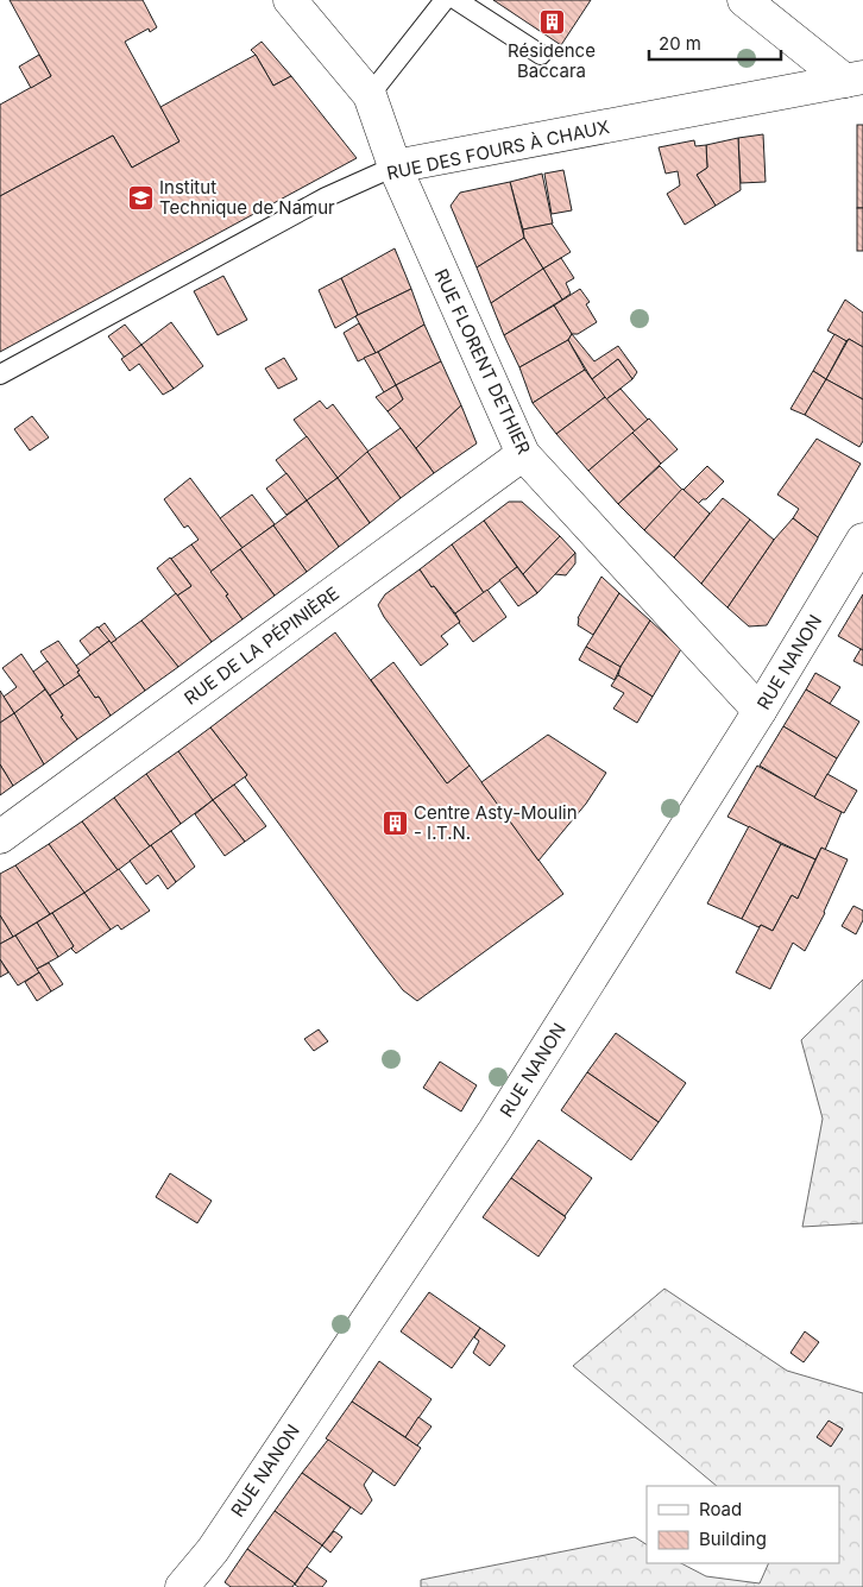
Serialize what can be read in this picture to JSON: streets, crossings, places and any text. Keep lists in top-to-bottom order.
{
  "streets": {
    "street": [
      "RUE DES FOURS À CHAUX",
      "RUE FLORENT DETHIER",
      "RUE DE LA PÉPINIÈRE",
      "RUE NANON"
    ]
  },
  "crossings": [
    ["RUE DES FOURS À CHAUX", "RUE FLORENT DETHIER"],
    ["RUE FLORENT DETHIER", "RUE DE LA PÉPINIÈRE"],
    ["RUE FLORENT DETHIER", "RUE NANON"]
  ],
  "places": {
    "building": ["Résidence Baccara", "Centre Asty-Moulin - I.T.N."],
    "school or university": ["Institut Technique de Namur"]
  },
  "legend": ["Road", "Building"],
  "scale_bar": "20 m"
}
